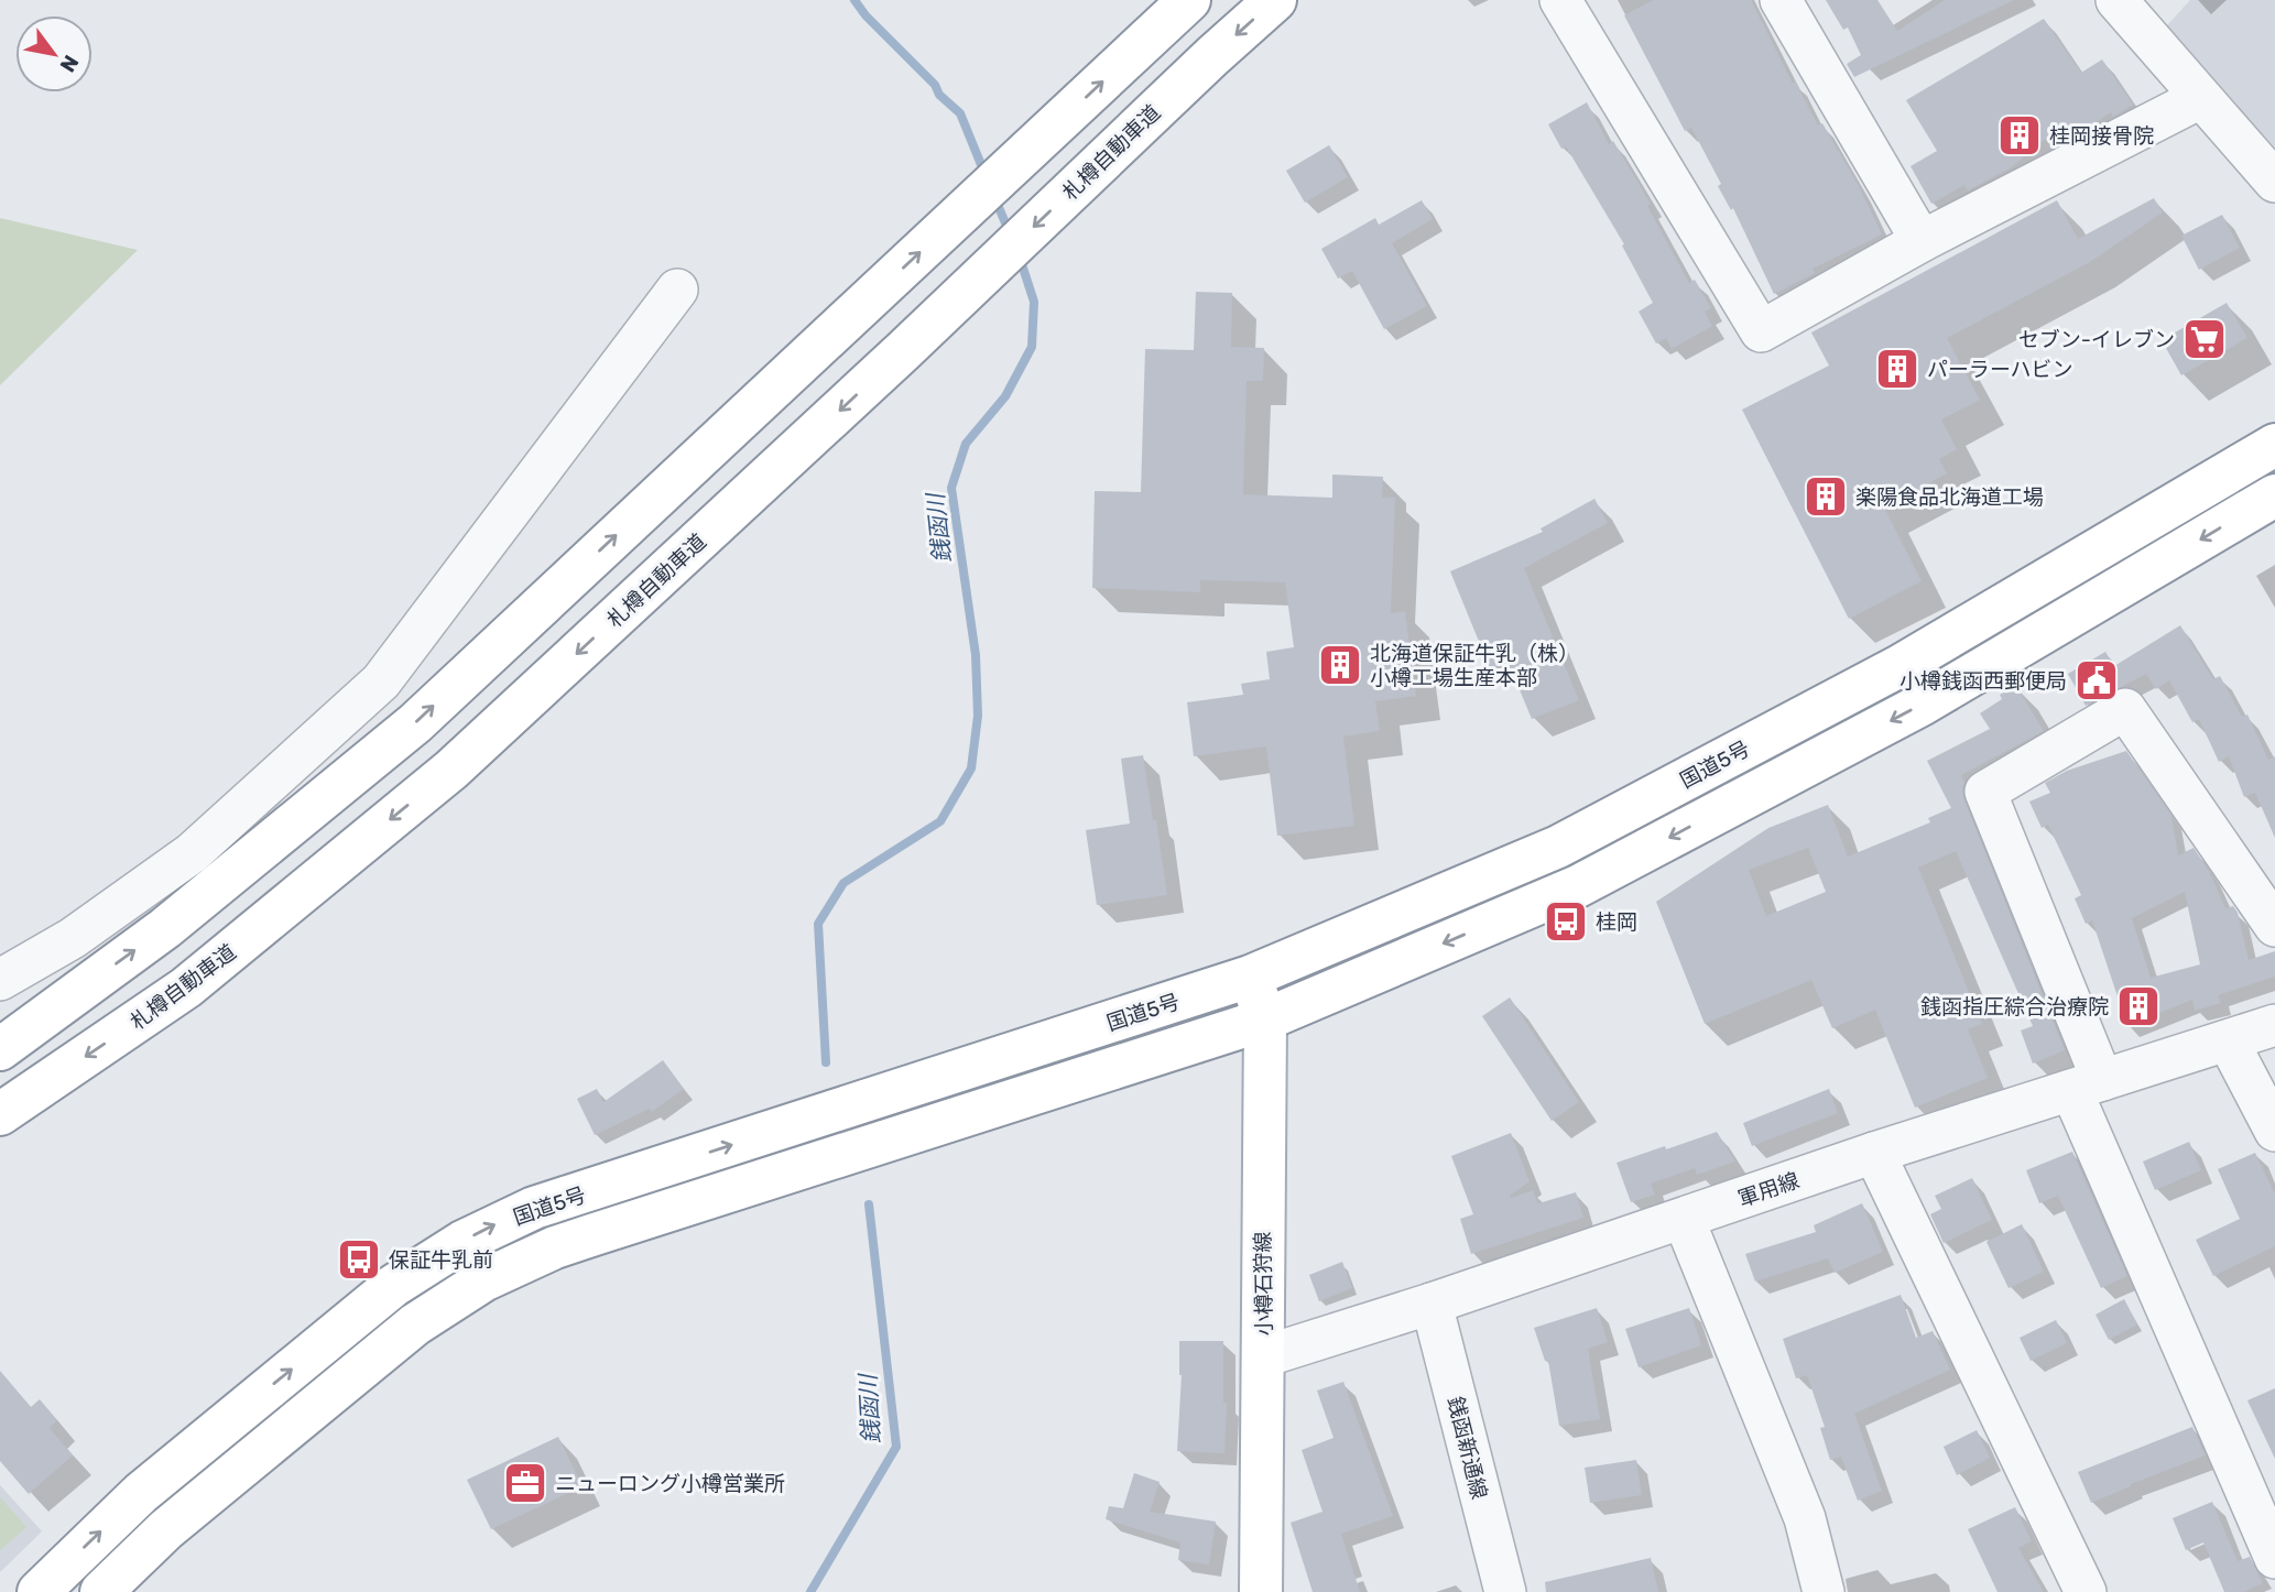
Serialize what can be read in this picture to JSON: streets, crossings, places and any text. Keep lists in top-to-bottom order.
{
  "streets": {
    "main road": ["札樽自動車道", "国道5号", "小樽石狩線"],
    "street": ["軍用線", "銭函新通線"]
  },
  "crossings": [
    ["国道5号", "小樽石狩線"],
    ["軍用線", "小樽石狩線"],
    ["軍用線", "銭函新通線"]
  ],
  "water": ["銭函川"],
  "places": {
    "building": [
      "桂岡接骨院",
      "パーラーハビン",
      "楽陽食品北海道工場",
      "北海道保証牛乳（株） 小樽工場生産本部",
      "銭函指圧綜合治療院"
    ],
    "supermarket": ["セブン-イレブン"],
    "public building": ["小樽銭函西郵便局"],
    "bus stop": ["桂岡", "保証牛乳前"],
    "office": ["ニューロング小樽営業所"]
  },
  "north": "bottom right"
}
